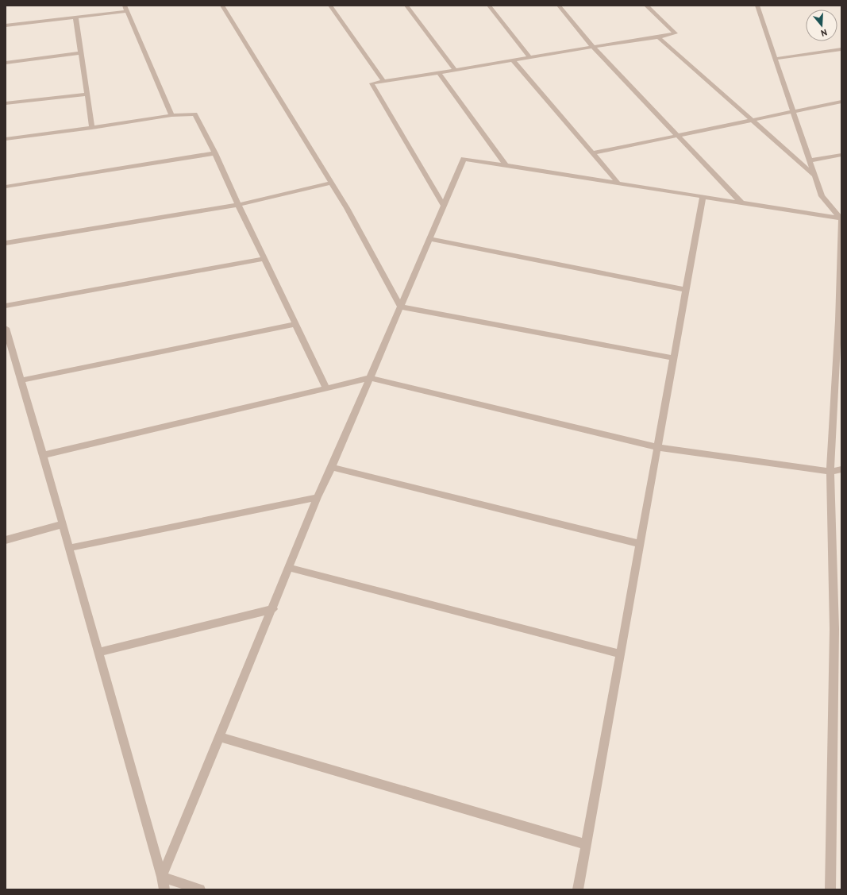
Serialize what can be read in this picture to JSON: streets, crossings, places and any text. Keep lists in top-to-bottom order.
{
  "north": "bottom"
}
